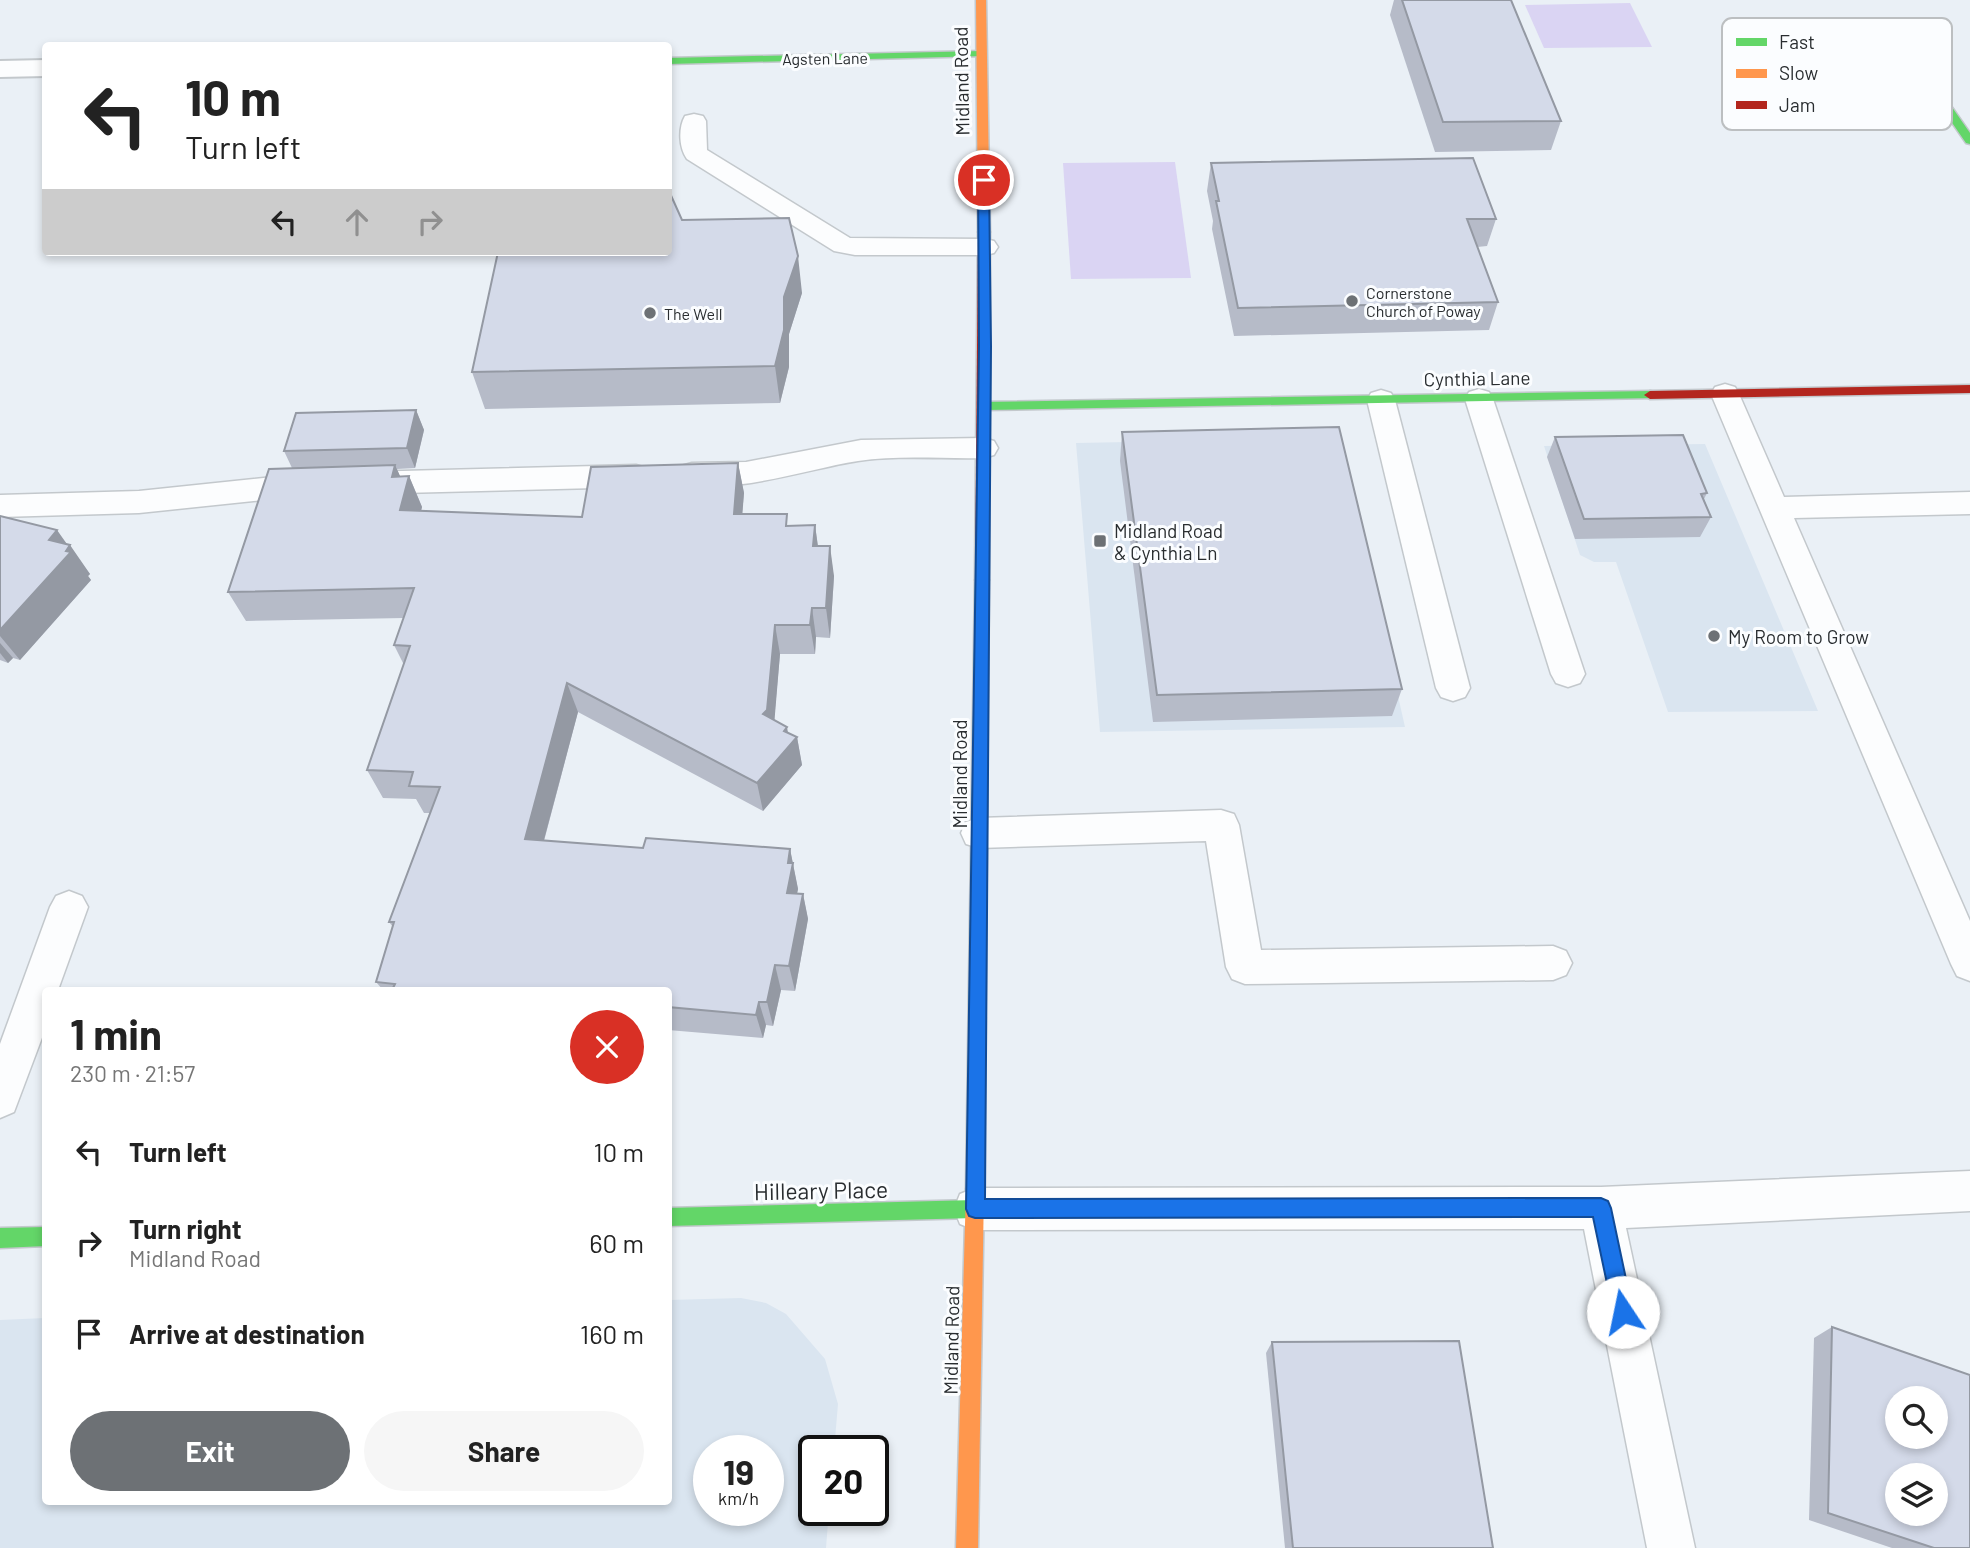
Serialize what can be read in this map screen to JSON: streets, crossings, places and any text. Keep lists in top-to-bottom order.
{
  "streets": {
    "main road": [
      "Agsten Lane",
      "Midland Road",
      "Cynthia Lane",
      "Hilleary Place"
    ]
  },
  "crossings": [
    ["Agsten Lane", "Midland Road"],
    ["Midland Road", "Cynthia Lane"],
    ["Midland Road", "Hilleary Place"]
  ],
  "places": {
    "other": ["Cornerstone Church of Poway", "The Well", "My Room to Grow"],
    "transit": ["Midland Road & Cynthia Ln"]
  },
  "legend": ["Fast", "Slow", "Jam"],
  "page": {
    "turn": ["10 m", "Turn left"],
    "heading": ["1 min", "230 m · 21:57"],
    "list": [
      {
        "name": "Turn left",
        "value": "10 m"
      },
      {
        "name": "Turn right",
        "note": "Midland Road",
        "value": "60 m"
      },
      {
        "name": "Arrive at destination",
        "value": "160 m"
      }
    ],
    "buttons": ["Exit", "Share"],
    "speed": "19 km/h",
    "limit": "20"
  }
}
